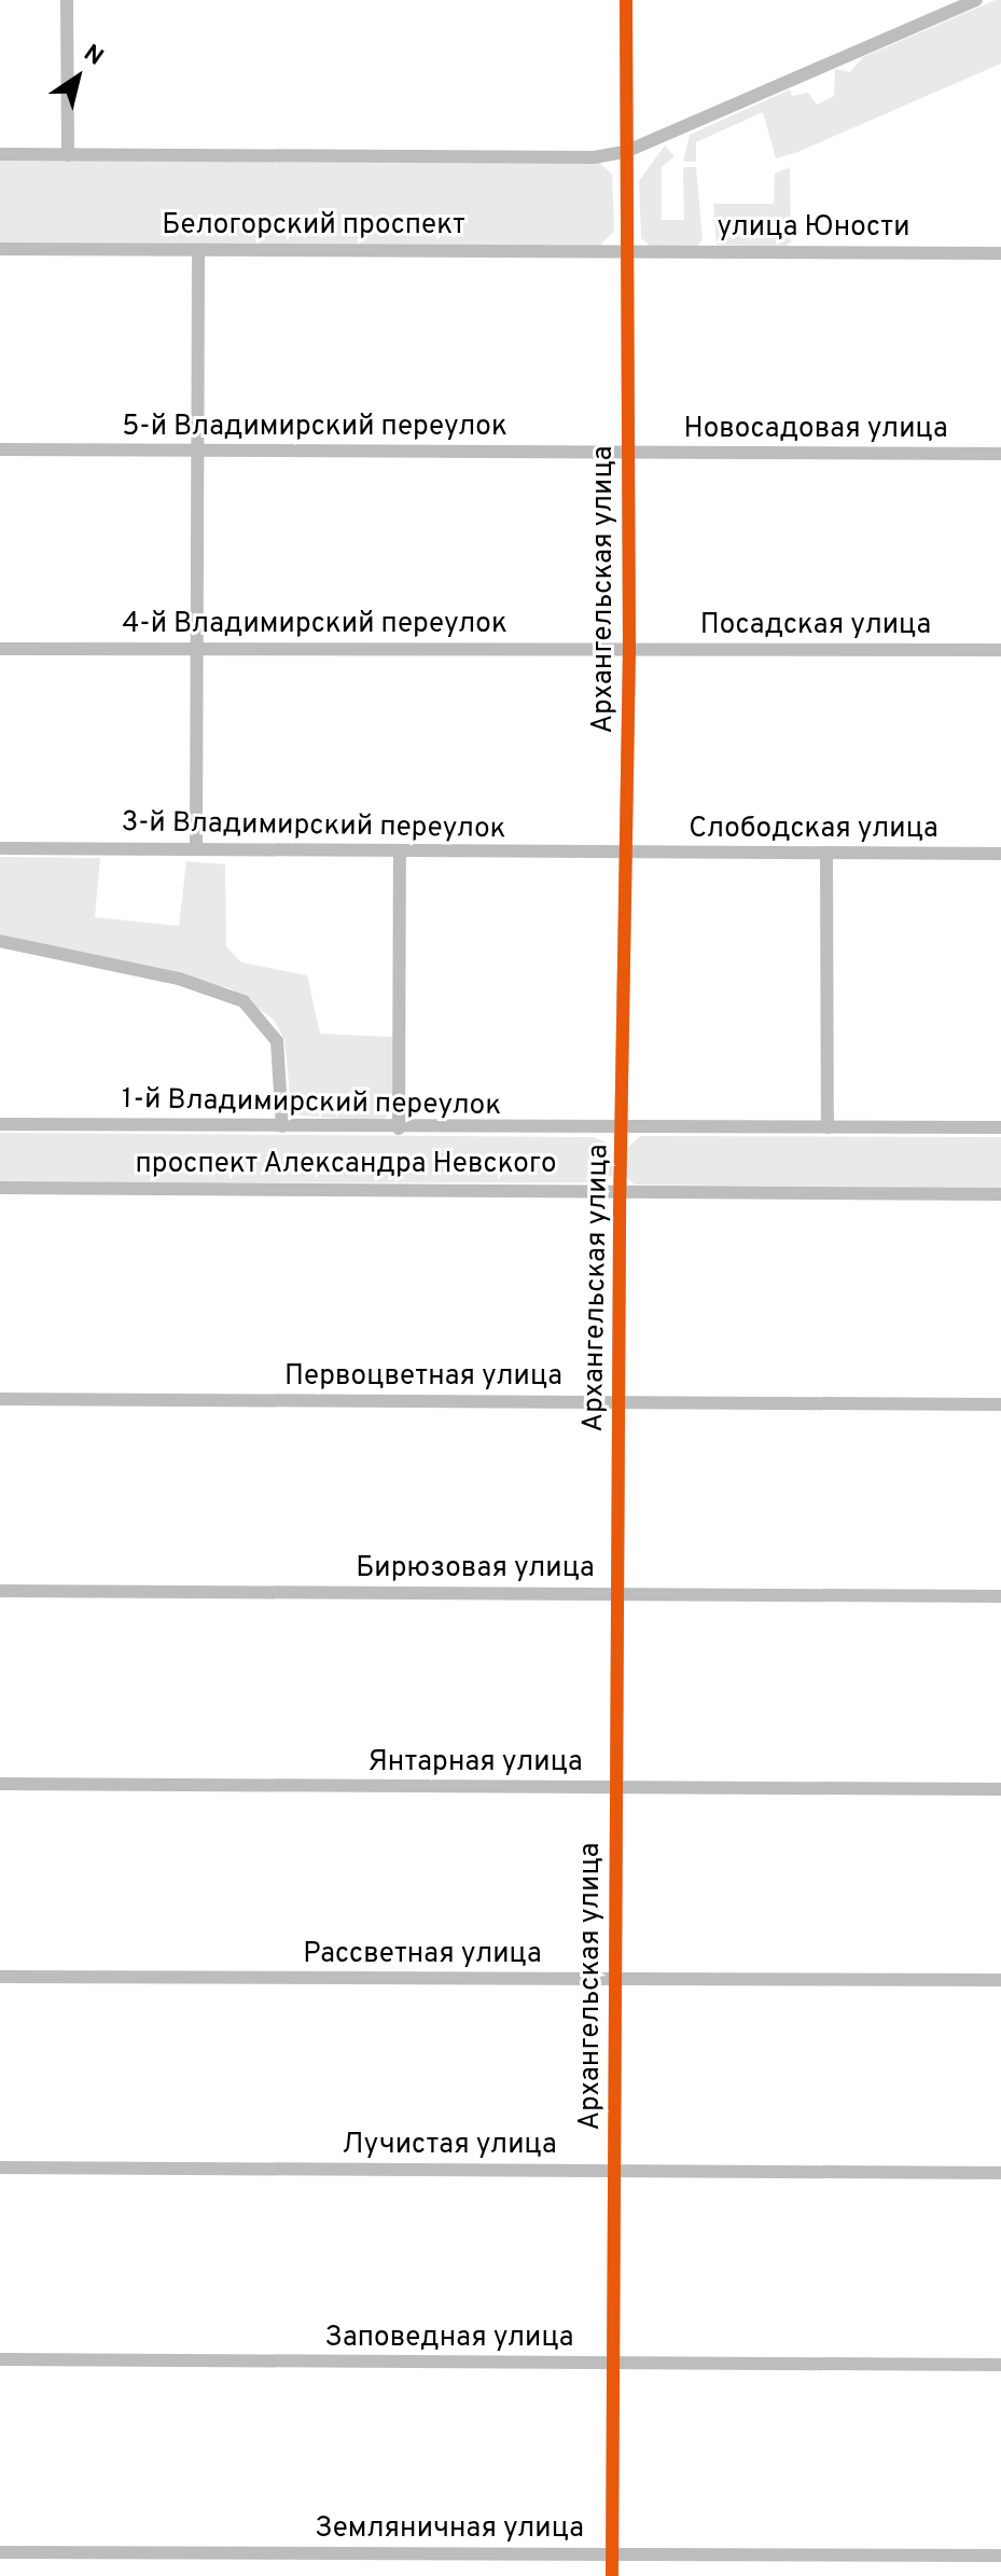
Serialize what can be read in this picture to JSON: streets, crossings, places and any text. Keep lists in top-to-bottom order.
{
  "streets": {
    "street": [
      "Белогорский проспект",
      "улица Юности",
      "5-й Владимирский переулок",
      "Новосадовая улица",
      "Архангельская улица",
      "4-й Владимирский переулок",
      "Посадская улица",
      "3-й Владимирский переулок",
      "Слободская улица",
      "1-й Владимирский переулок",
      "проспект Александра Невского",
      "Первоцветная улица",
      "Бирюзовая улица",
      "Янтарная улица",
      "Рассветная улица",
      "Лучистая улица",
      "Заповедная улица",
      "Земляничная улица"
    ]
  },
  "crossings": [
    ["Белогорский проспект", "улица Юности"],
    ["Белогорский проспект", "Архангельская улица"],
    ["улица Юности", "Архангельская улица"],
    ["5-й Владимирский переулок", "Новосадовая улица"],
    ["5-й Владимирский переулок", "Архангельская улица"],
    ["Новосадовая улица", "Архангельская улица"],
    ["Архангельская улица", "4-й Владимирский переулок"],
    ["Архангельская улица", "Посадская улица"],
    ["Архангельская улица", "3-й Владимирский переулок"],
    ["Архангельская улица", "Слободская улица"],
    ["Архангельская улица", "1-й Владимирский переулок"],
    ["Архангельская улица", "проспект Александра Невского"],
    ["Архангельская улица", "Первоцветная улица"],
    ["Архангельская улица", "Бирюзовая улица"],
    ["Архангельская улица", "Янтарная улица"],
    ["Архангельская улица", "Рассветная улица"],
    ["Архангельская улица", "Лучистая улица"],
    ["Архангельская улица", "Заповедная улица"],
    ["Архангельская улица", "Земляничная улица"],
    ["4-й Владимирский переулок", "Посадская улица"],
    ["3-й Владимирский переулок", "Слободская улица"]
  ],
  "north": "top right"
}
